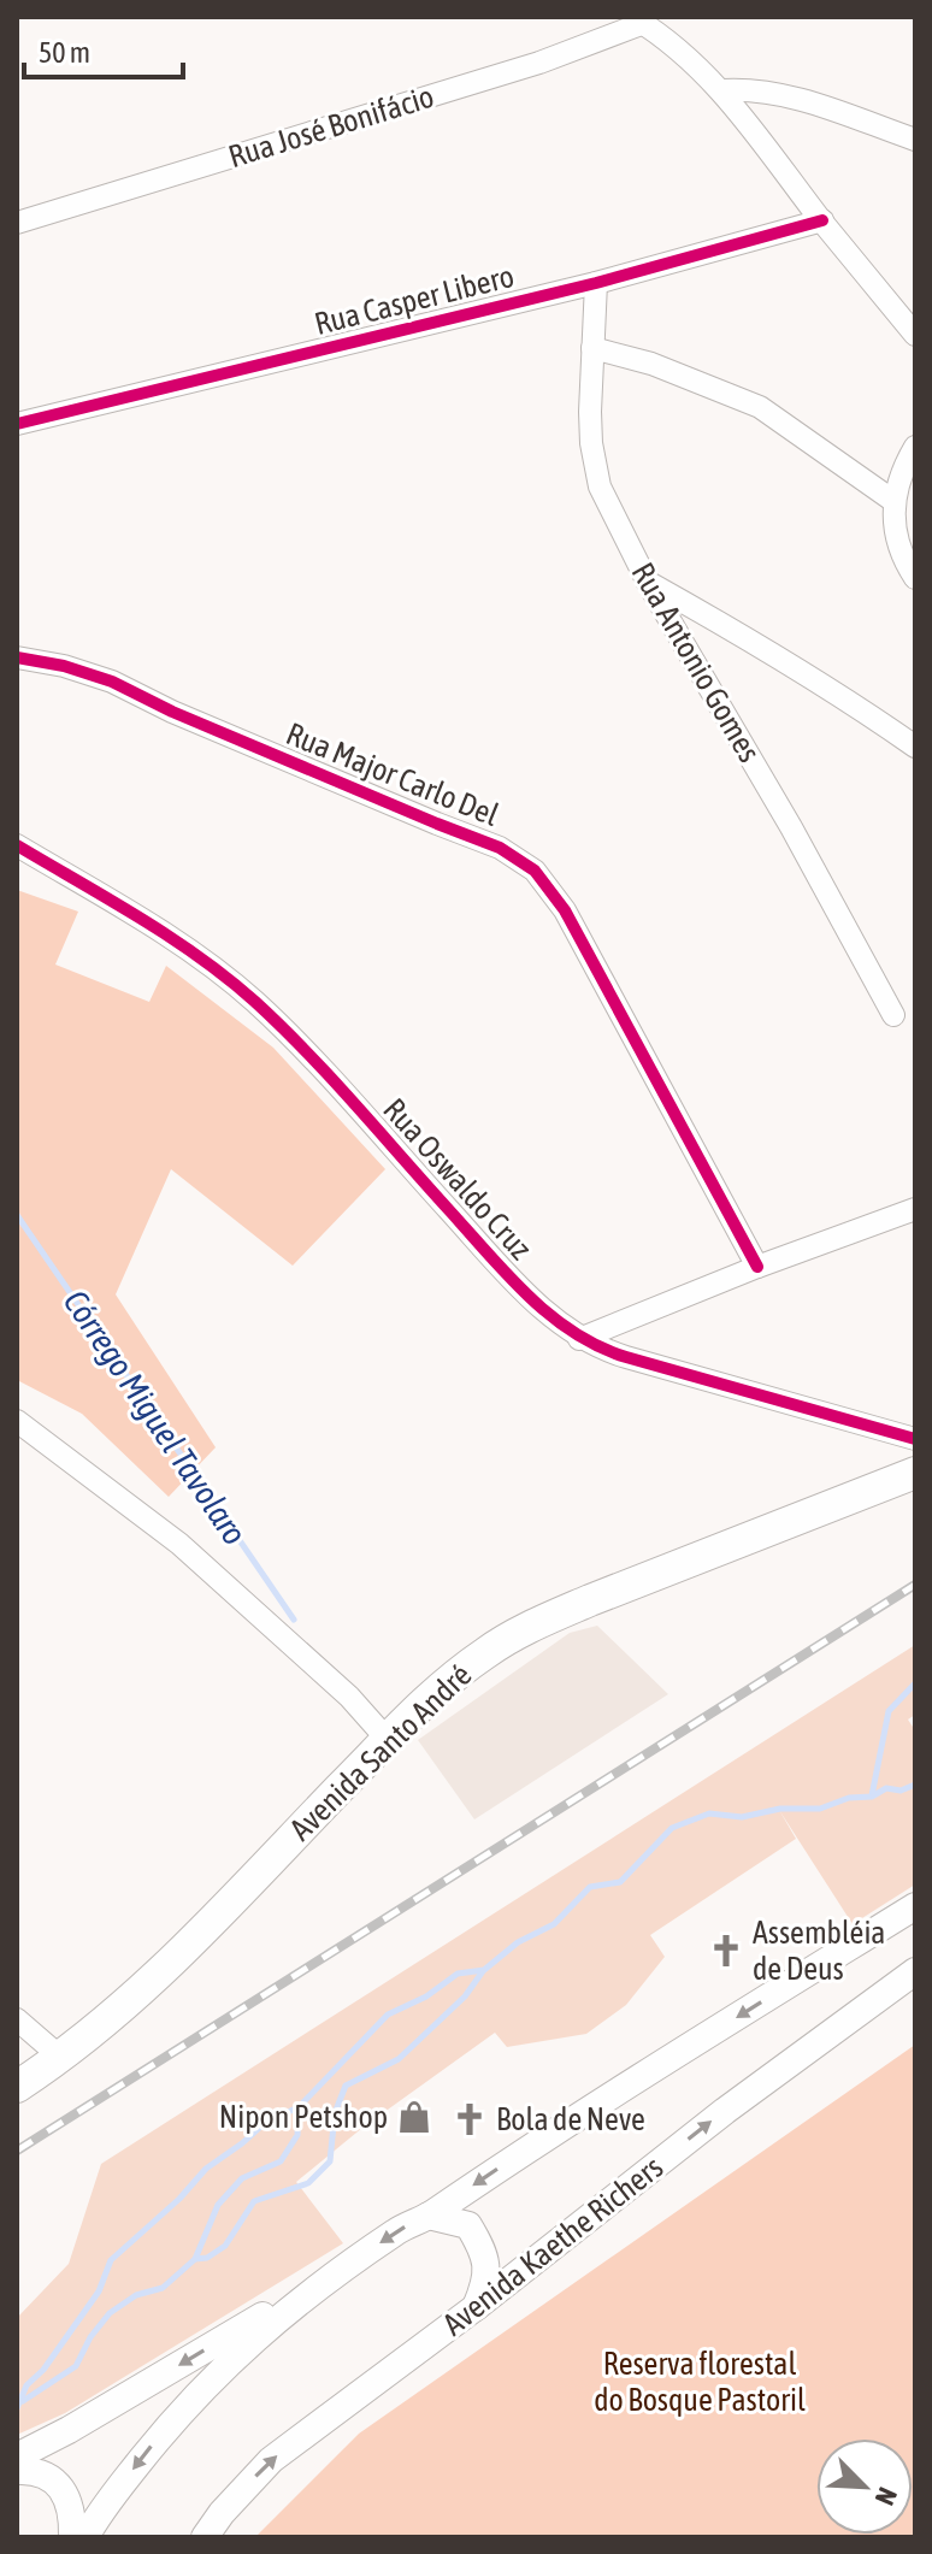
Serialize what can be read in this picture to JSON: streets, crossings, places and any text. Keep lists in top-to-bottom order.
{
  "streets": {
    "highway": ["Avenida Santo André"],
    "main road": ["Avenida Kaethe Richers"],
    "street": [
      "Rua José Bonifácio",
      "Rua Casper Libero",
      "Rua Antonio Gomes",
      "Rua Major Carlo Del",
      "Rua Oswaldo Cruz"
    ]
  },
  "crossings": [
    ["Rua Casper Libero", "Rua Antonio Gomes"]
  ],
  "water": ["Córrego Miguel Tavolaro"],
  "parks": ["Reserva florestal do Bosque Pastoril"],
  "places": {
    "church": ["Assembléia de Deus", "Bola de Neve"],
    "shop": ["Nipon Petshop"]
  },
  "scale_bar": "50 m",
  "north": "bottom right"
}
